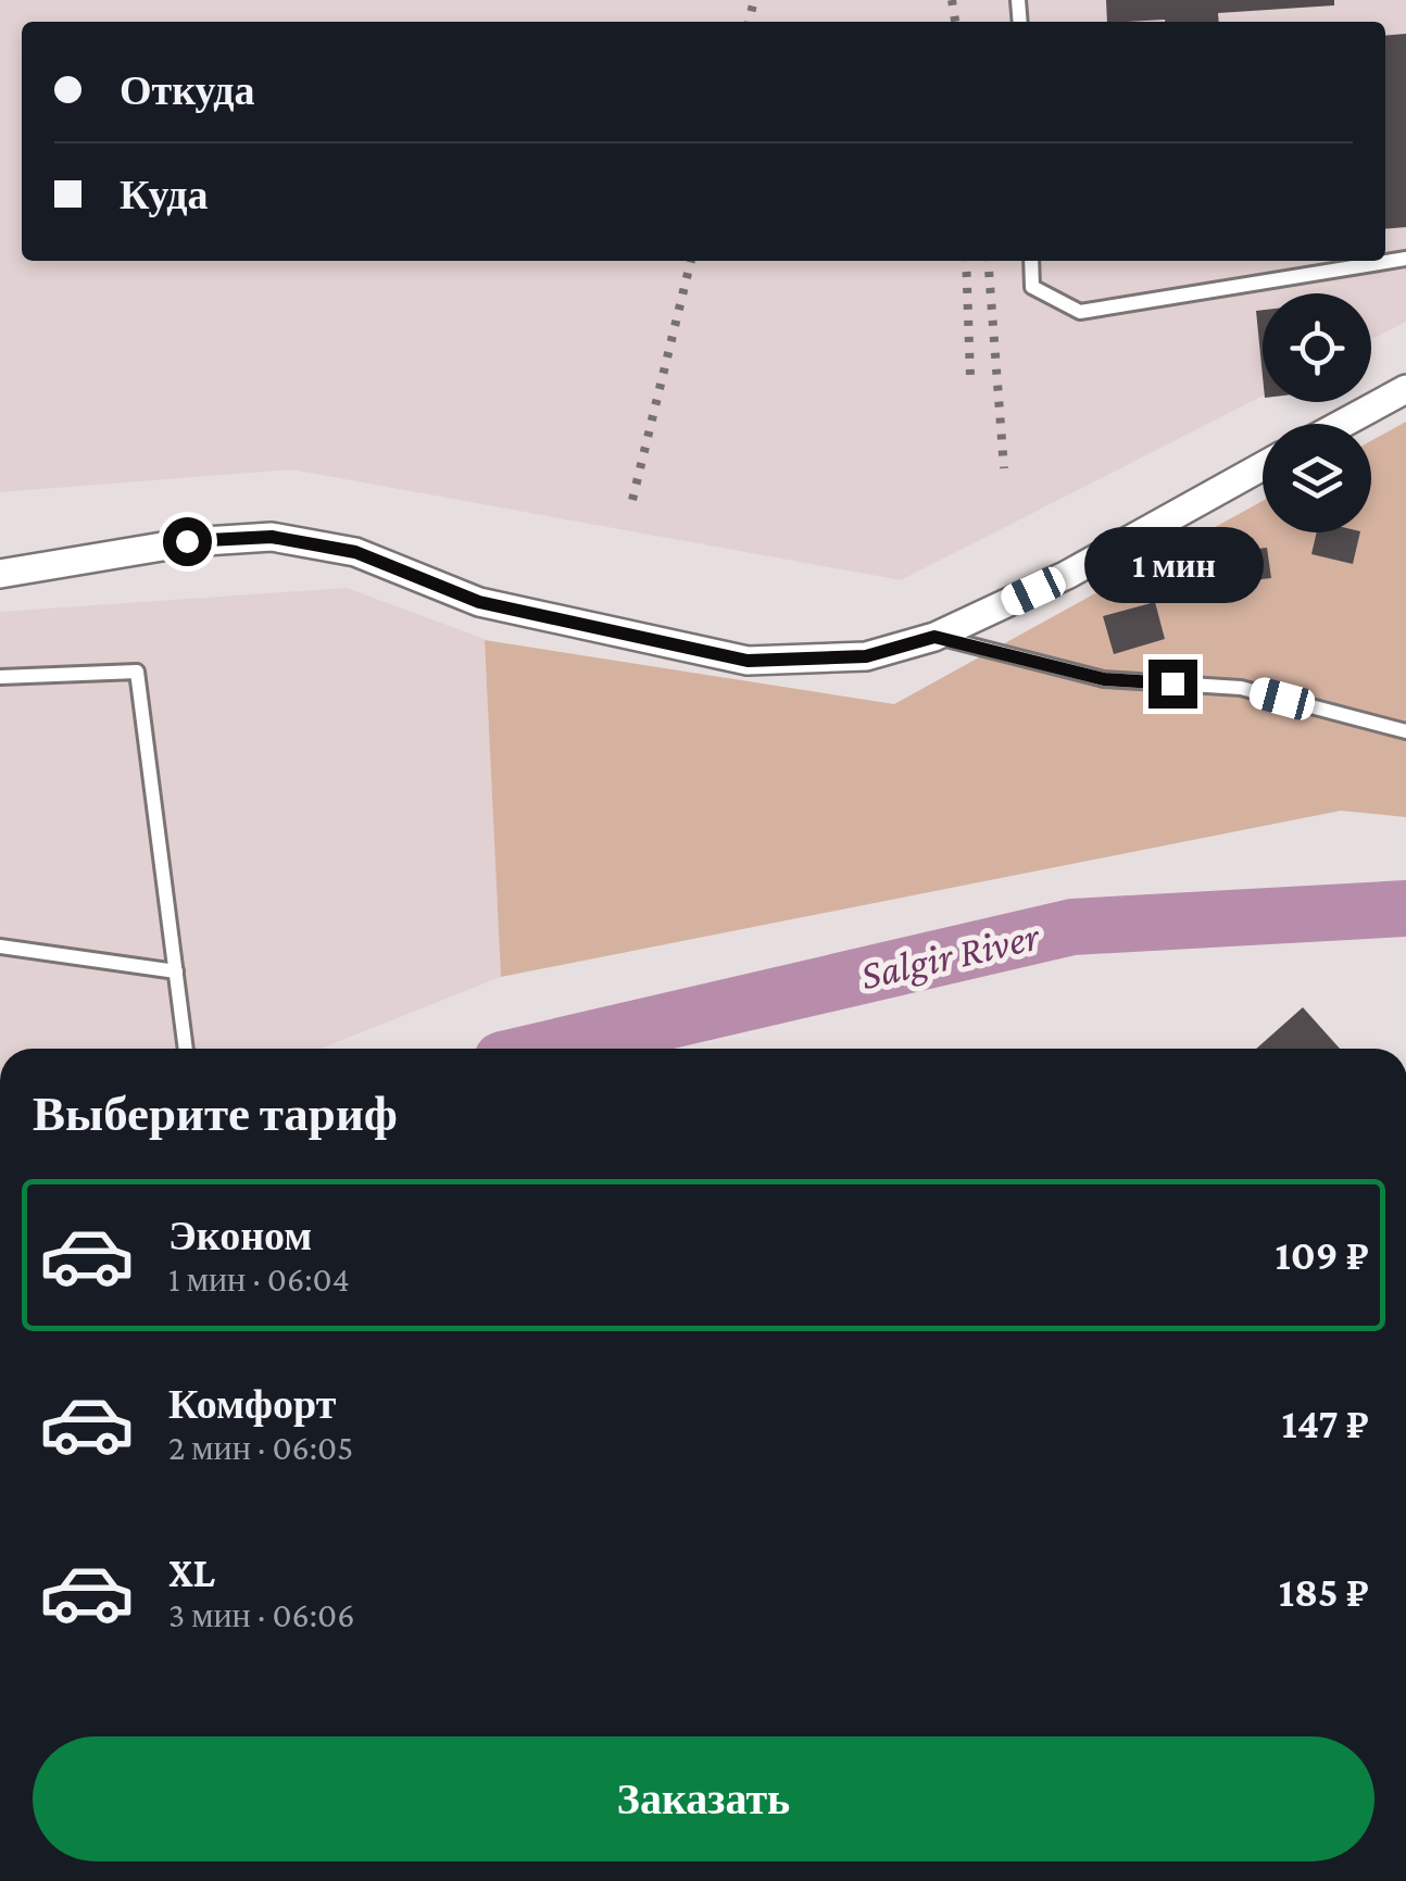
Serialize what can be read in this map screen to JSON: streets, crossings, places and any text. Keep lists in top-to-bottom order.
{
  "water": ["Salgir River"],
  "page": {
    "banner": ["Откуда", "Куда"],
    "bubble": "1 мин",
    "heading": "Выберите тариф",
    "list": [
      {
        "name": "Эконом",
        "note": "1 мин · 06:04",
        "value": "109 ₽"
      },
      {
        "name": "Комфорт",
        "note": "2 мин · 06:05",
        "value": "147 ₽"
      },
      {
        "name": "XL",
        "note": "3 мин · 06:06",
        "value": "185 ₽"
      }
    ],
    "buttons": "Заказать"
  }
}
